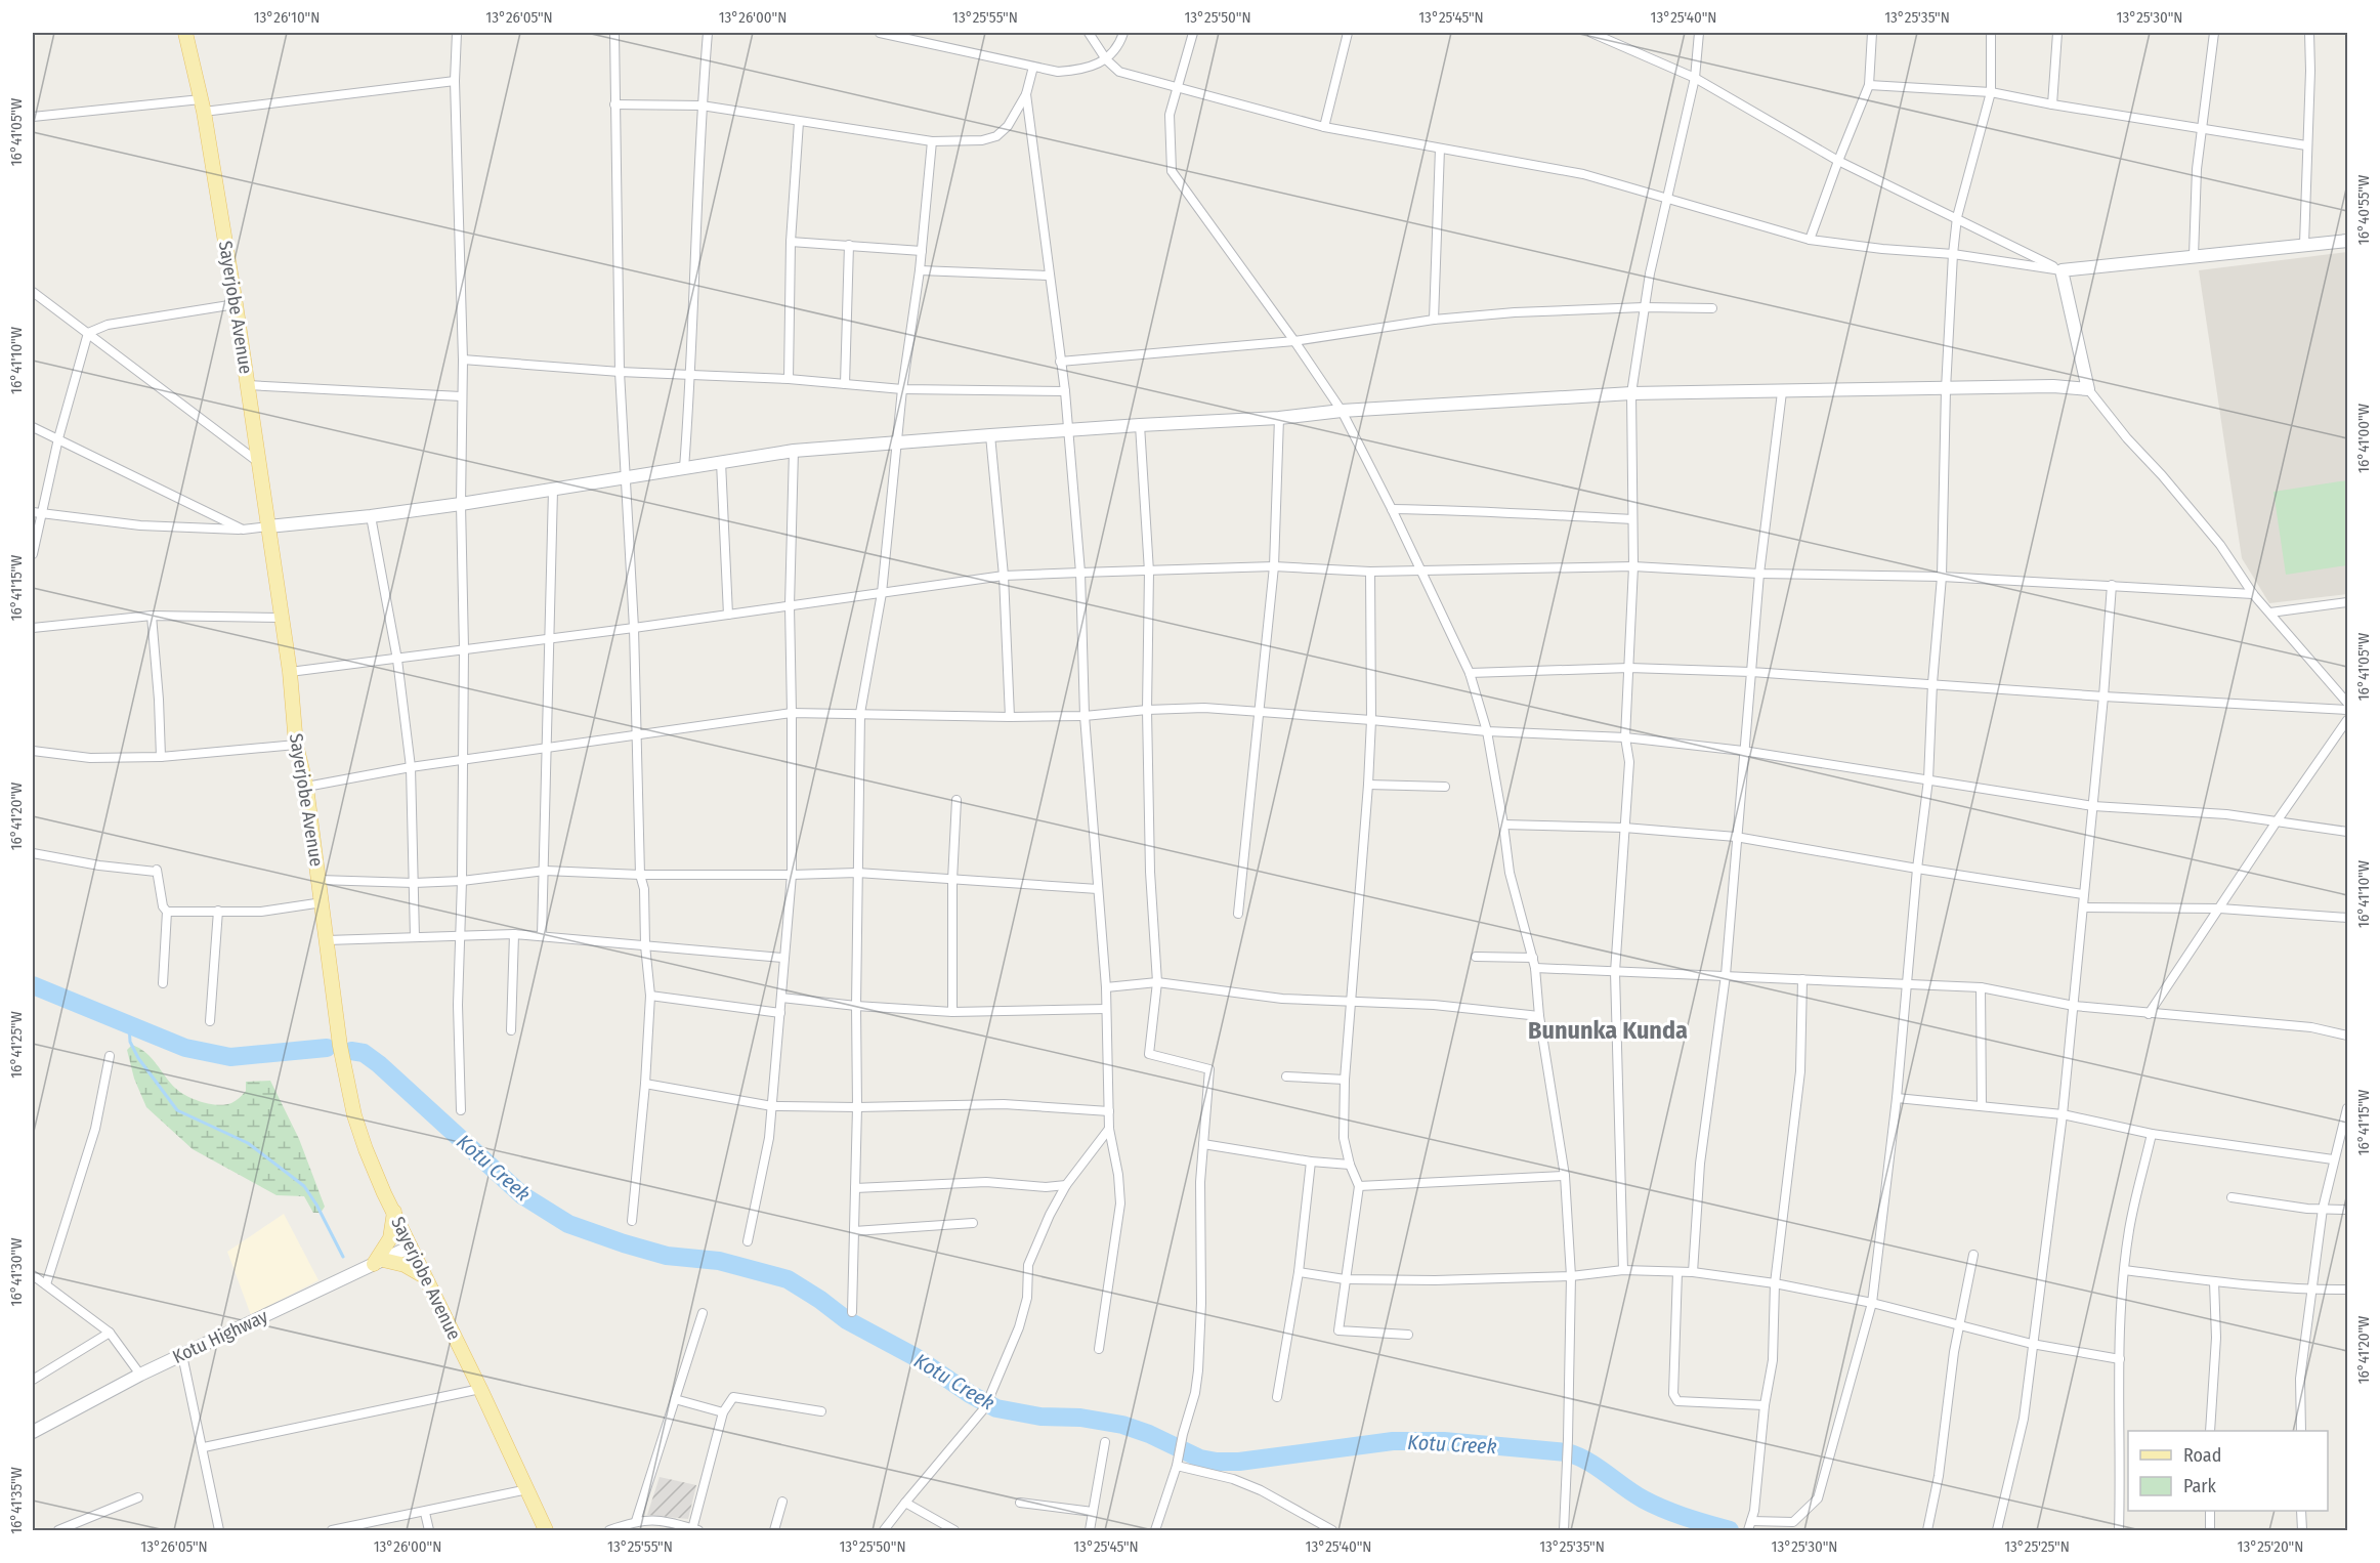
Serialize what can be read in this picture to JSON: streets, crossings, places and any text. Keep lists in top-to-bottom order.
{
  "streets": {
    "main road": ["Sayerjobe Avenue"],
    "street": ["Kotu Highway"]
  },
  "crossings": [
    ["Sayerjobe Avenue", "Kotu Highway"]
  ],
  "districts": ["Bununka Kunda"],
  "water": ["Kotu Creek"],
  "legend": ["Road", "Park"],
  "coordinates": [
    "13°26'10\"N",
    "13°26'05\"N",
    "13°26'00\"N",
    "13°25'55\"N",
    "13°25'50\"N",
    "13°25'45\"N",
    "13°25'40\"N",
    "13°25'35\"N",
    "13°25'30\"N",
    "16°41'05\"W",
    "16°40'55\"W",
    "16°41'10\"W",
    "16°41'00\"W",
    "16°41'15\"W",
    "16°41'20\"W",
    "16°41'25\"W",
    "16°41'30\"W",
    "16°41'35\"W",
    "13°25'25\"N",
    "13°25'20\"N"
  ]
}
